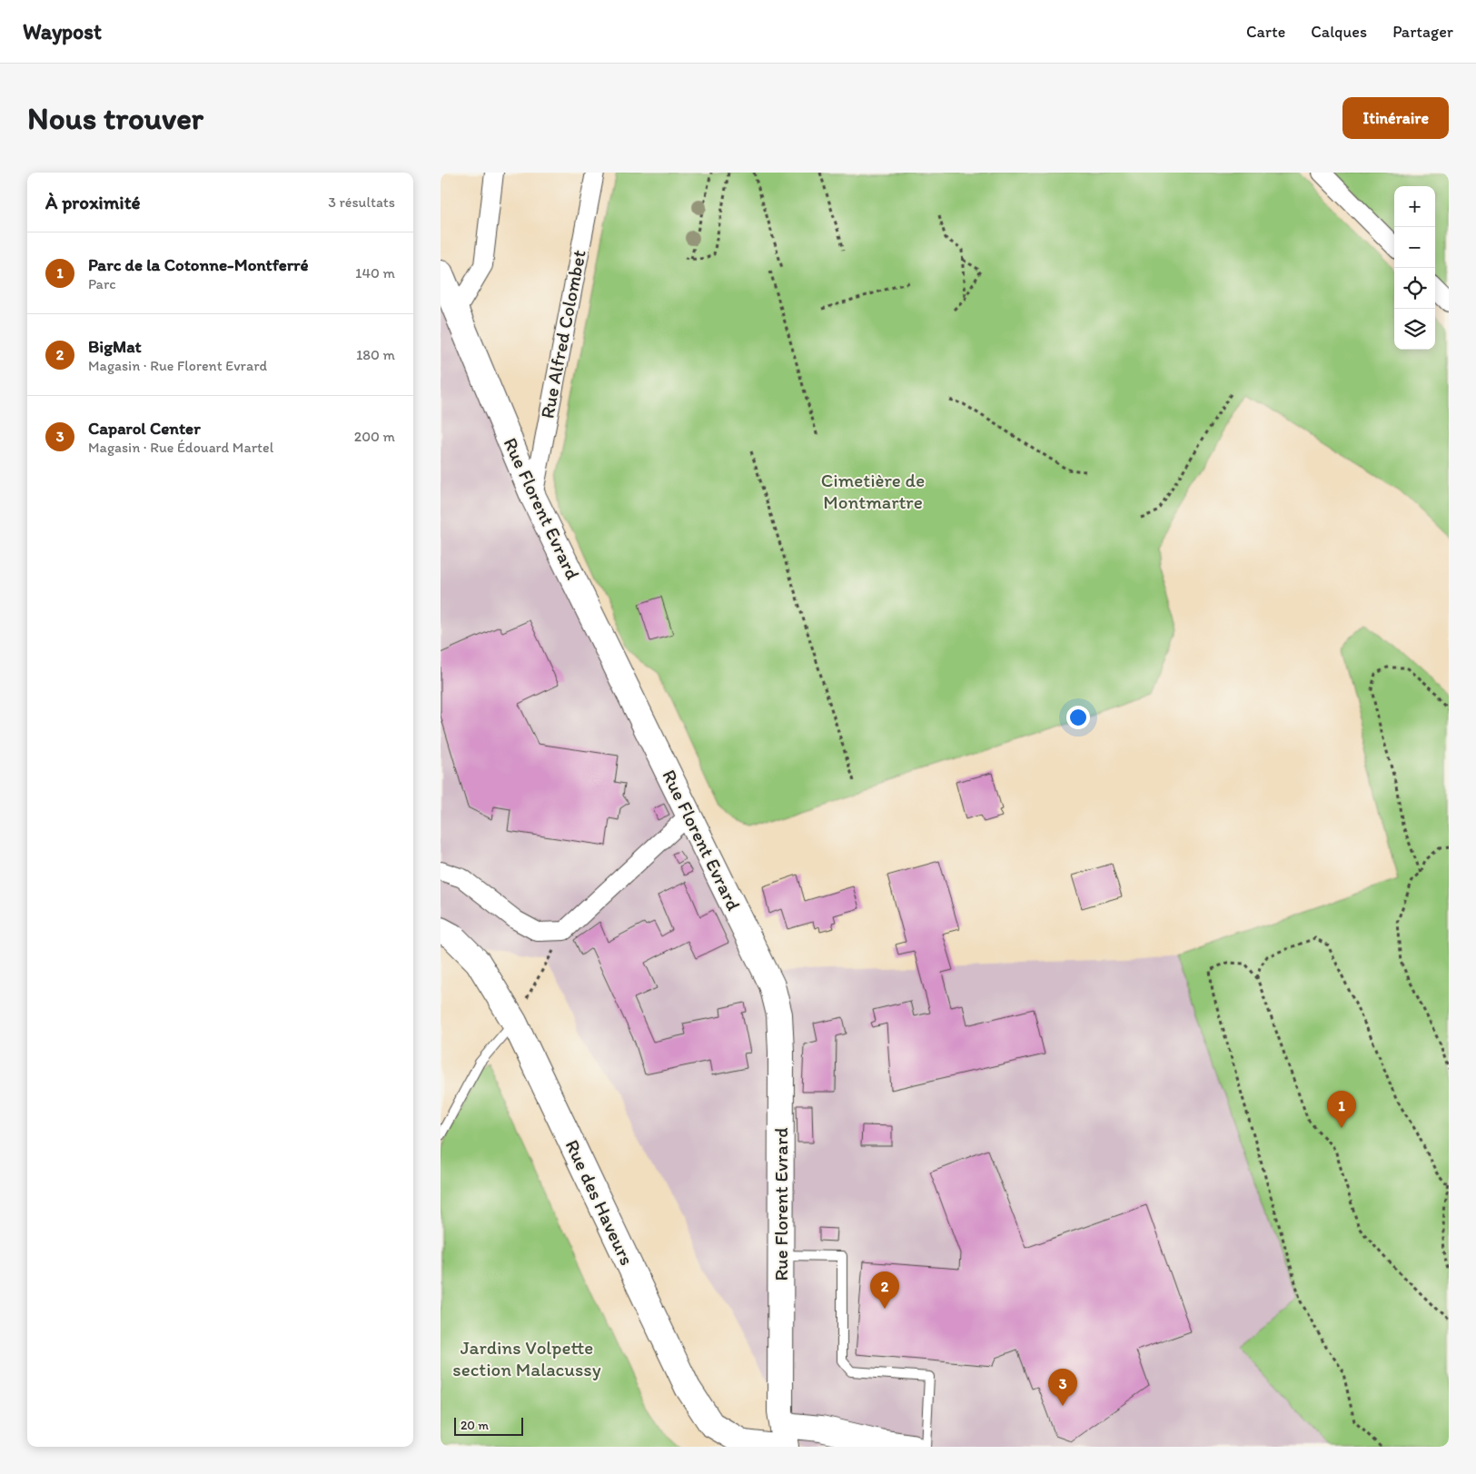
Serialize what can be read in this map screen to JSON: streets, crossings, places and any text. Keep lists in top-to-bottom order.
{
  "streets": {
    "street": ["Rue Alfred Colombet", "Rue Florent Evrard", "Rue des Haveurs"]
  },
  "crossings": [
    ["Rue Alfred Colombet", "Rue Florent Evrard"],
    ["Rue Florent Evrard", "Rue des Haveurs"]
  ],
  "parks": ["Cimetière de Montmartre", "Jardins Volpette section Malacussy"],
  "scale_bar": "20 m",
  "page": {
    "header": "Waypost",
    "nav": ["Carte", "Calques", "Partager"],
    "buttons": "Itinéraire",
    "title": "Nous trouver",
    "heading": ["À proximité", "3 résultats"],
    "map_buttons": ["+", "−"],
    "list": [
      {
        "mark": "1",
        "name": "Parc de la Cotonne-Montferré",
        "note": "Parc",
        "value": "140 m"
      },
      {
        "mark": "2",
        "name": "BigMat",
        "note": "Magasin · Rue Florent Evrard",
        "value": "180 m"
      },
      {
        "mark": "3",
        "name": "Caparol Center",
        "note": "Magasin · Rue Édouard Martel",
        "value": "200 m"
      }
    ],
    "pins": ["1", "2", "3"],
    "scale": "20 m"
  }
}
